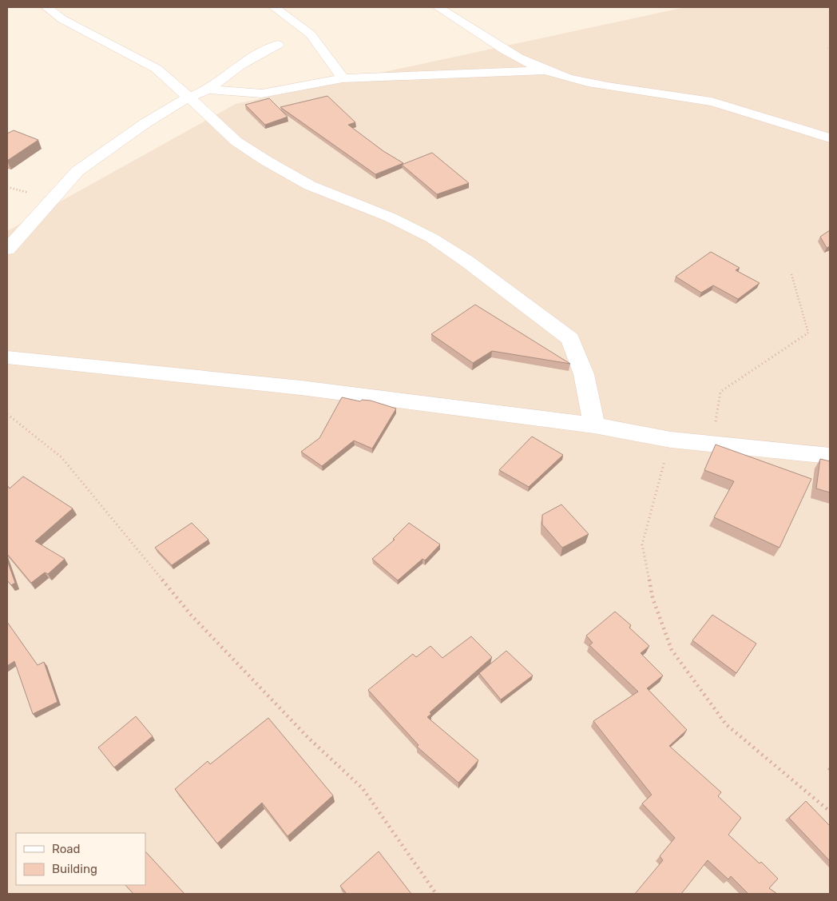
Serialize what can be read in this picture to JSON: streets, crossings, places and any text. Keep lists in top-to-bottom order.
{
  "legend": ["Road", "Building"]
}
